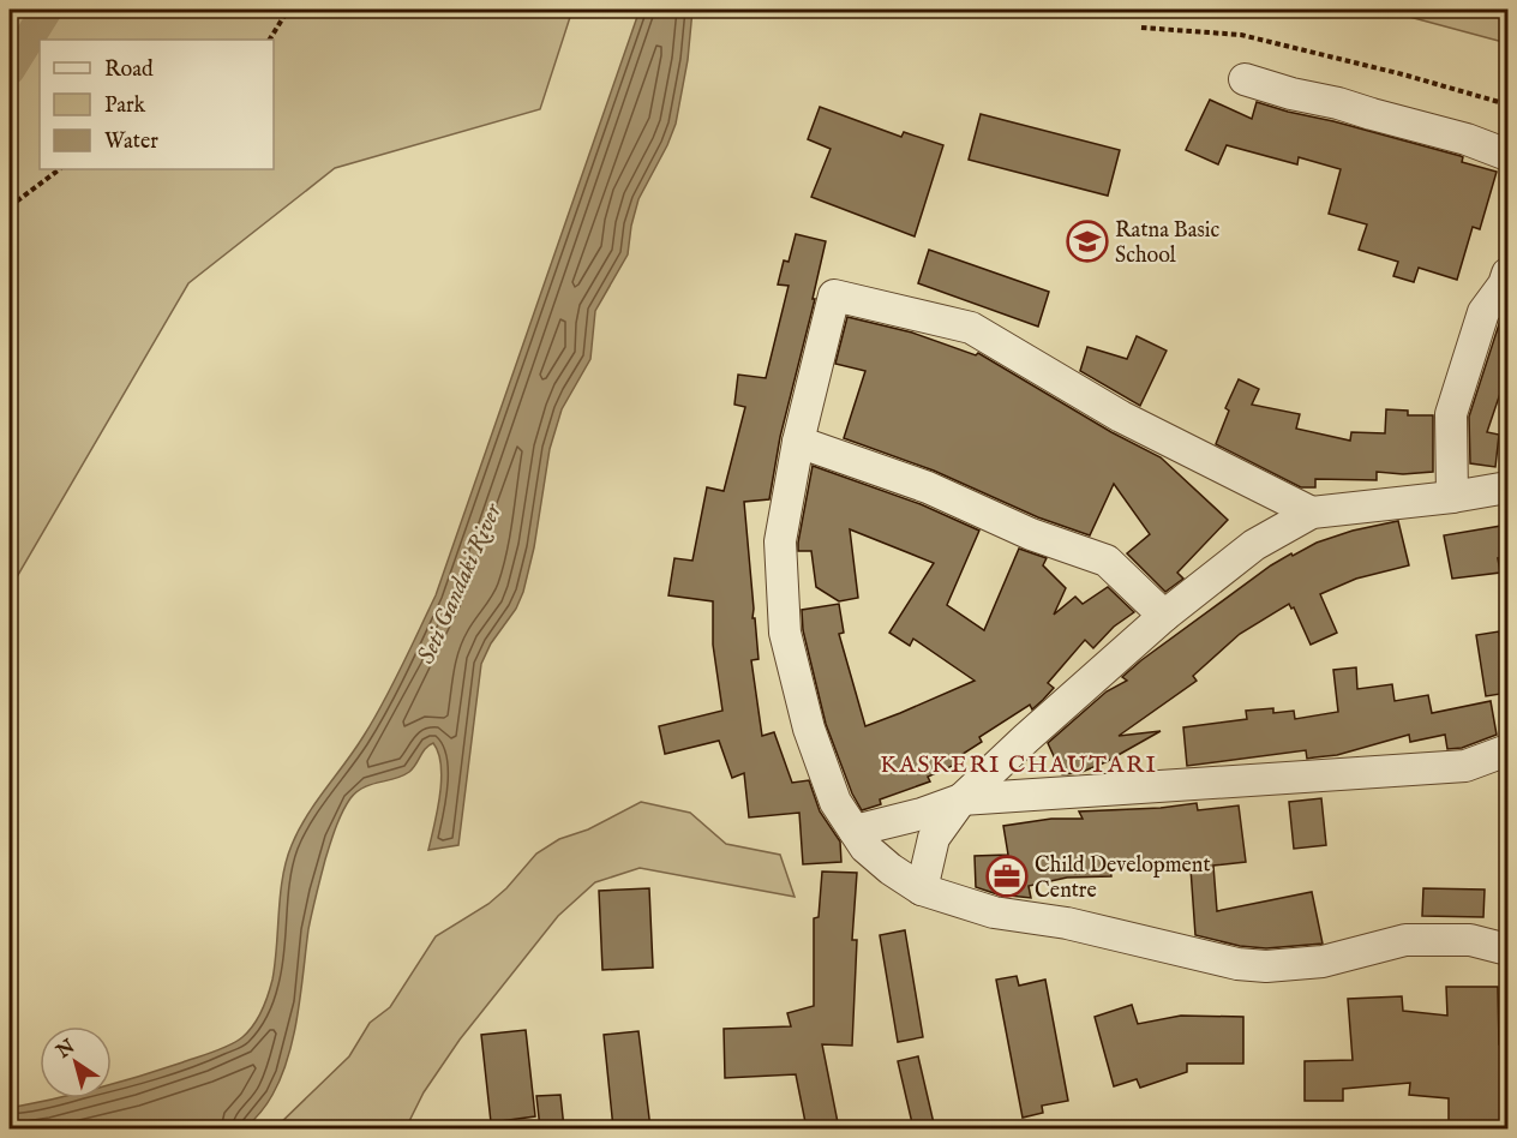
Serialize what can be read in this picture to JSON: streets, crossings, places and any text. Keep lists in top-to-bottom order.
{
  "districts": ["KASKERI CHAUTARI"],
  "water": ["Seti Gandaki River"],
  "places": {
    "school or university": ["Ratna Basic School"],
    "office": ["Child Development Centre"]
  },
  "legend": ["Road", "Park", "Water"],
  "north": "top left"
}
